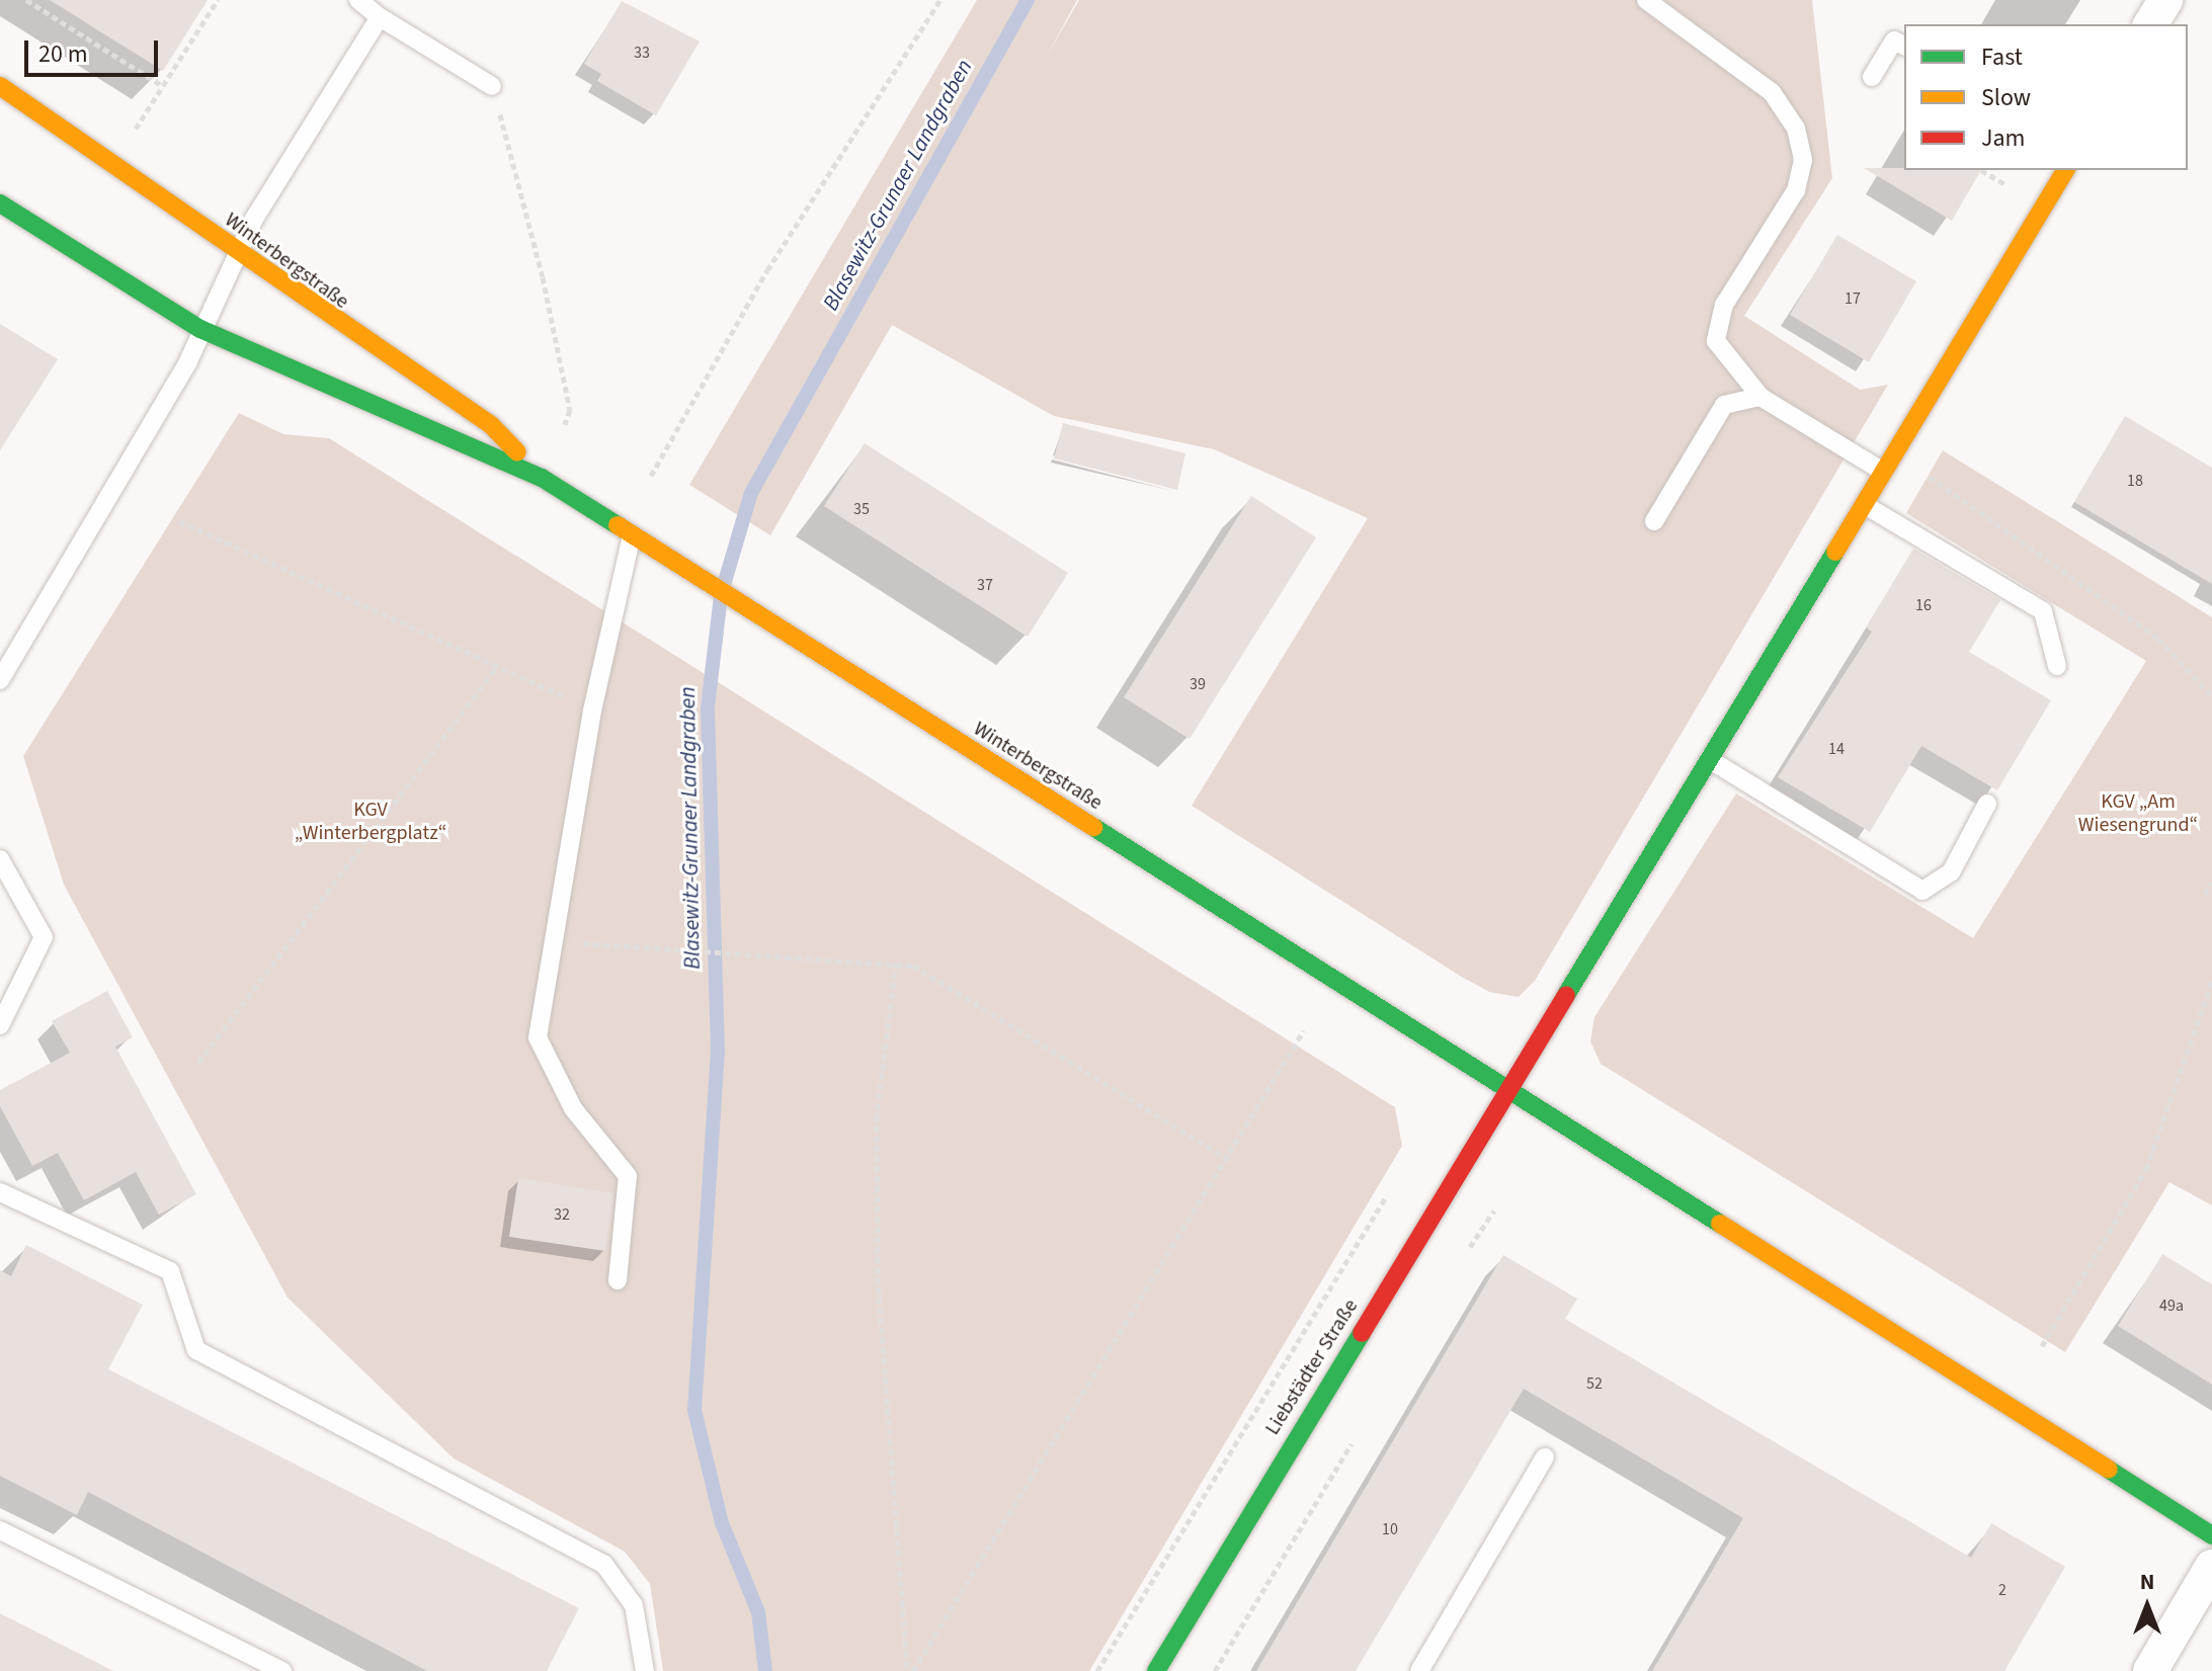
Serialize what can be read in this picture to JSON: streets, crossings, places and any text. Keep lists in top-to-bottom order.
{
  "streets": {
    "main road": ["Winterbergstraße", "Liebstädter Straße"]
  },
  "crossings": [
    ["Winterbergstraße", "Liebstädter Straße"]
  ],
  "water": ["Blasewitz‐Grunaer Landgraben"],
  "parks": ["KGV „Am Wiesengrund“", "KGV „Winterbergplatz“"],
  "house_numbers": [
    "33",
    "17",
    "18",
    "35",
    "37",
    "16",
    "39",
    "14",
    "32",
    "49a",
    "52",
    "10",
    "2"
  ],
  "legend": ["Fast", "Slow", "Jam"],
  "scale_bar": "20 m",
  "north": "top"
}
